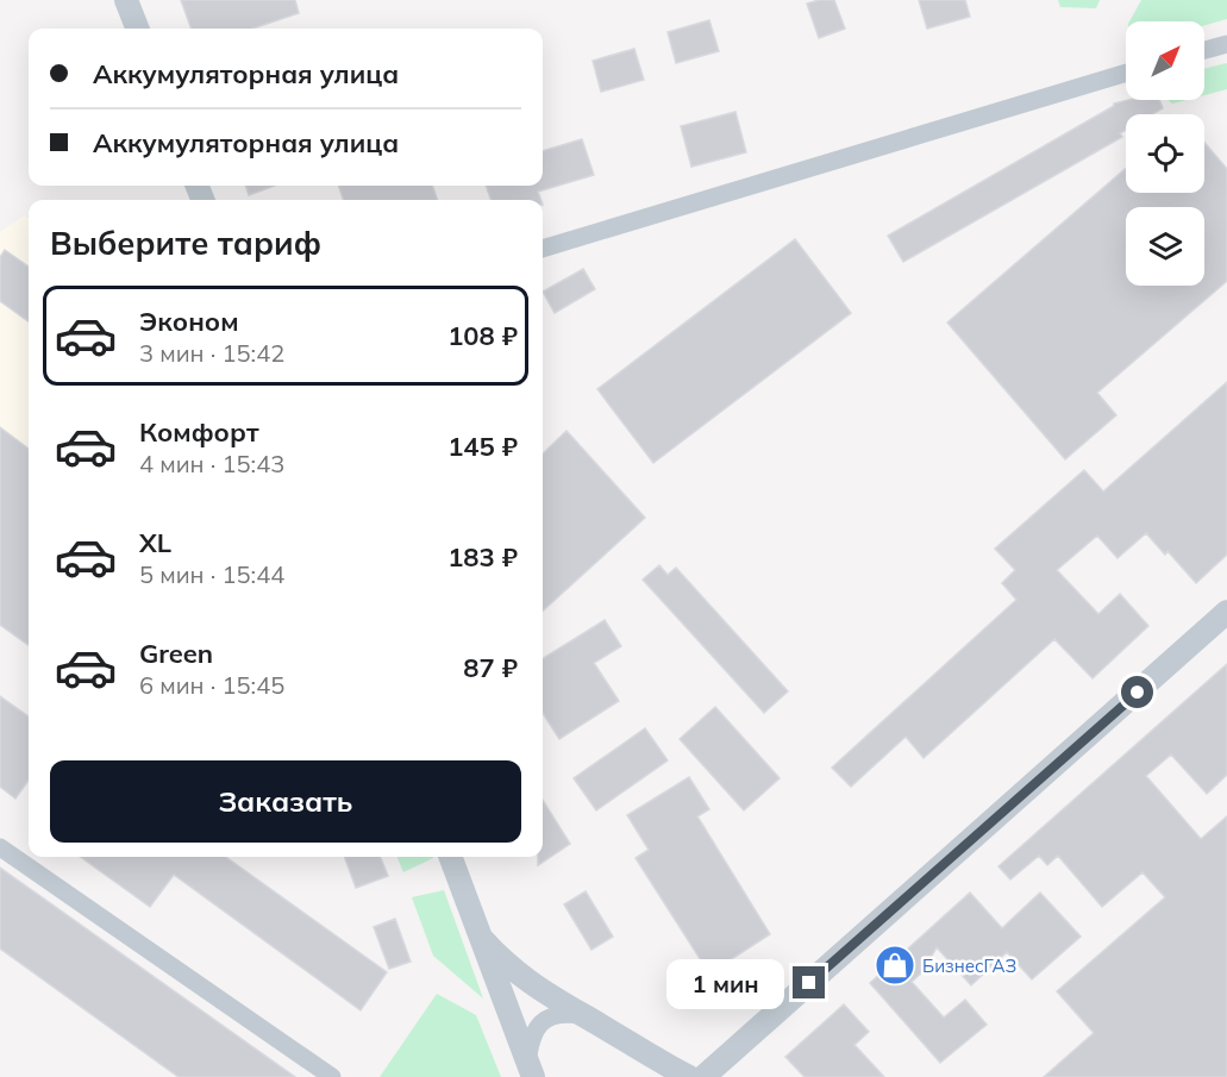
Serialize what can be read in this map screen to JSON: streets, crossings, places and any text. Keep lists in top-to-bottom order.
{
  "places": {
    "shop": ["БизнесГАЗ"]
  },
  "north": "top right",
  "page": {
    "banner": ["Аккумуляторная улица", "Аккумуляторная улица"],
    "heading": "Выберите тариф",
    "list": [
      {
        "name": "Эконом",
        "note": "3 мин · 15:42",
        "value": "108 ₽"
      },
      {
        "name": "Комфорт",
        "note": "4 мин · 15:43",
        "value": "145 ₽"
      },
      {
        "name": "XL",
        "note": "5 мин · 15:44",
        "value": "183 ₽"
      },
      {
        "name": "Green",
        "note": "6 мин · 15:45",
        "value": "87 ₽"
      }
    ],
    "buttons": "Заказать",
    "bubble": "1 мин"
  }
}
